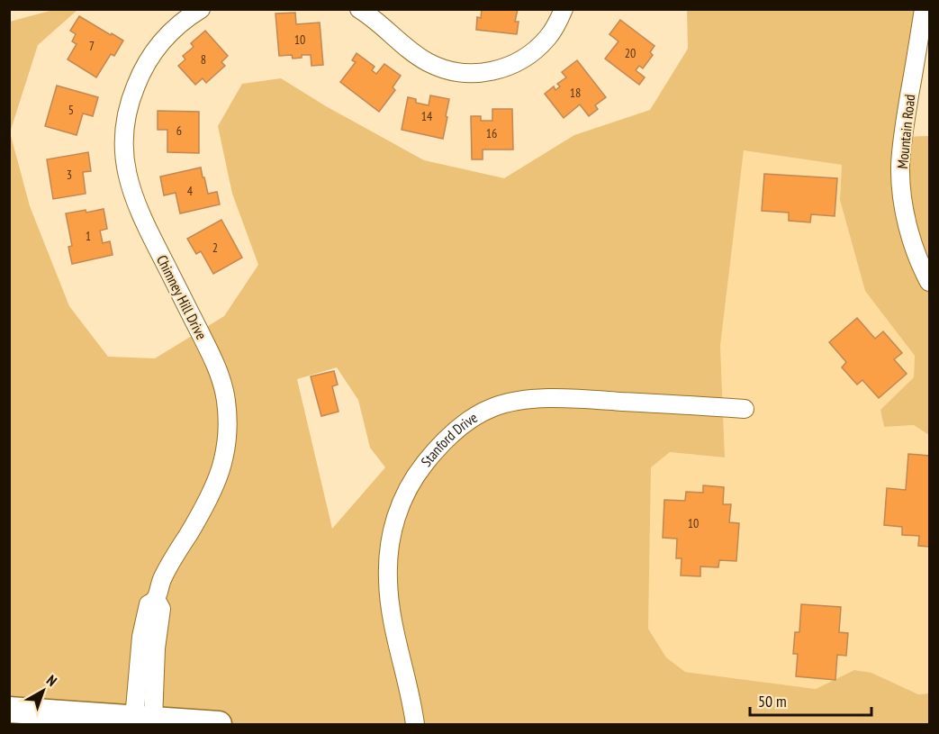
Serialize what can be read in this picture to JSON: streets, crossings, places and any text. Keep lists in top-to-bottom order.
{
  "streets": {
    "street": ["Mountain Road", "Chimney Hill Drive", "Stanford Drive"]
  },
  "house_numbers": [
    "10",
    "7",
    "20",
    "8",
    "18",
    "5",
    "14",
    "6",
    "16",
    "3",
    "4",
    "1",
    "2",
    "10"
  ],
  "scale_bar": "50 m",
  "north": "top right"
}
